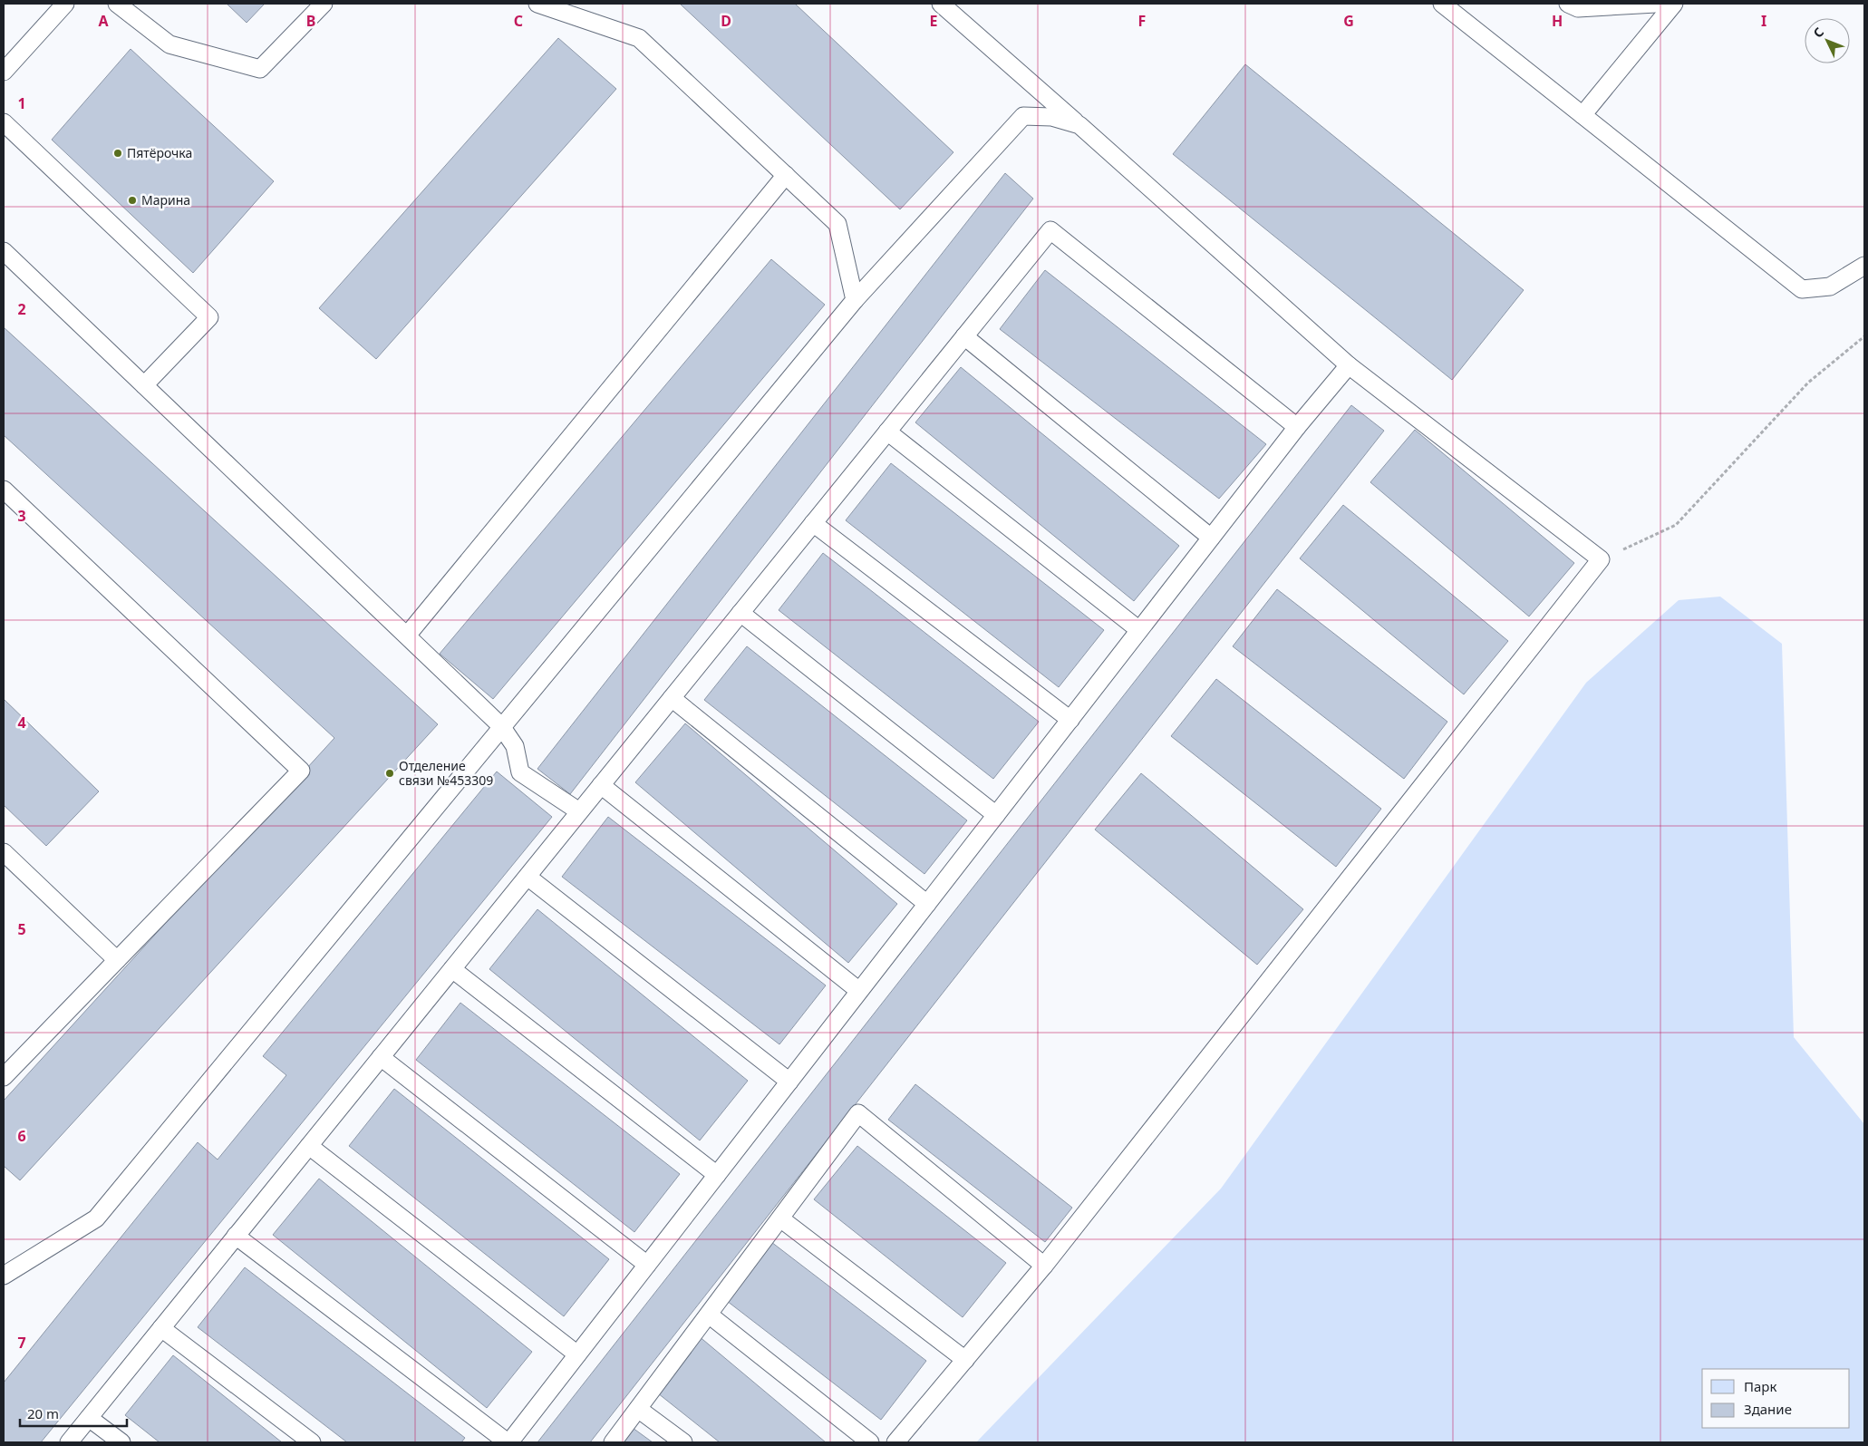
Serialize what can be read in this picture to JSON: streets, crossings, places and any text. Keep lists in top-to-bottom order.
{
  "places": ["Пятёрочка", "Марина", "Отделение связи №453309"],
  "legend": ["Парк", "Здание"],
  "scale_bar": "20 m",
  "north": "top left",
  "grid": {
    "columns": [
      "A",
      "B",
      "C",
      "D",
      "E",
      "F",
      "G",
      "H",
      "I"
    ],
    "rows": [
      "1",
      "2",
      "3",
      "4",
      "5",
      "6",
      "7"
    ]
  }
}
